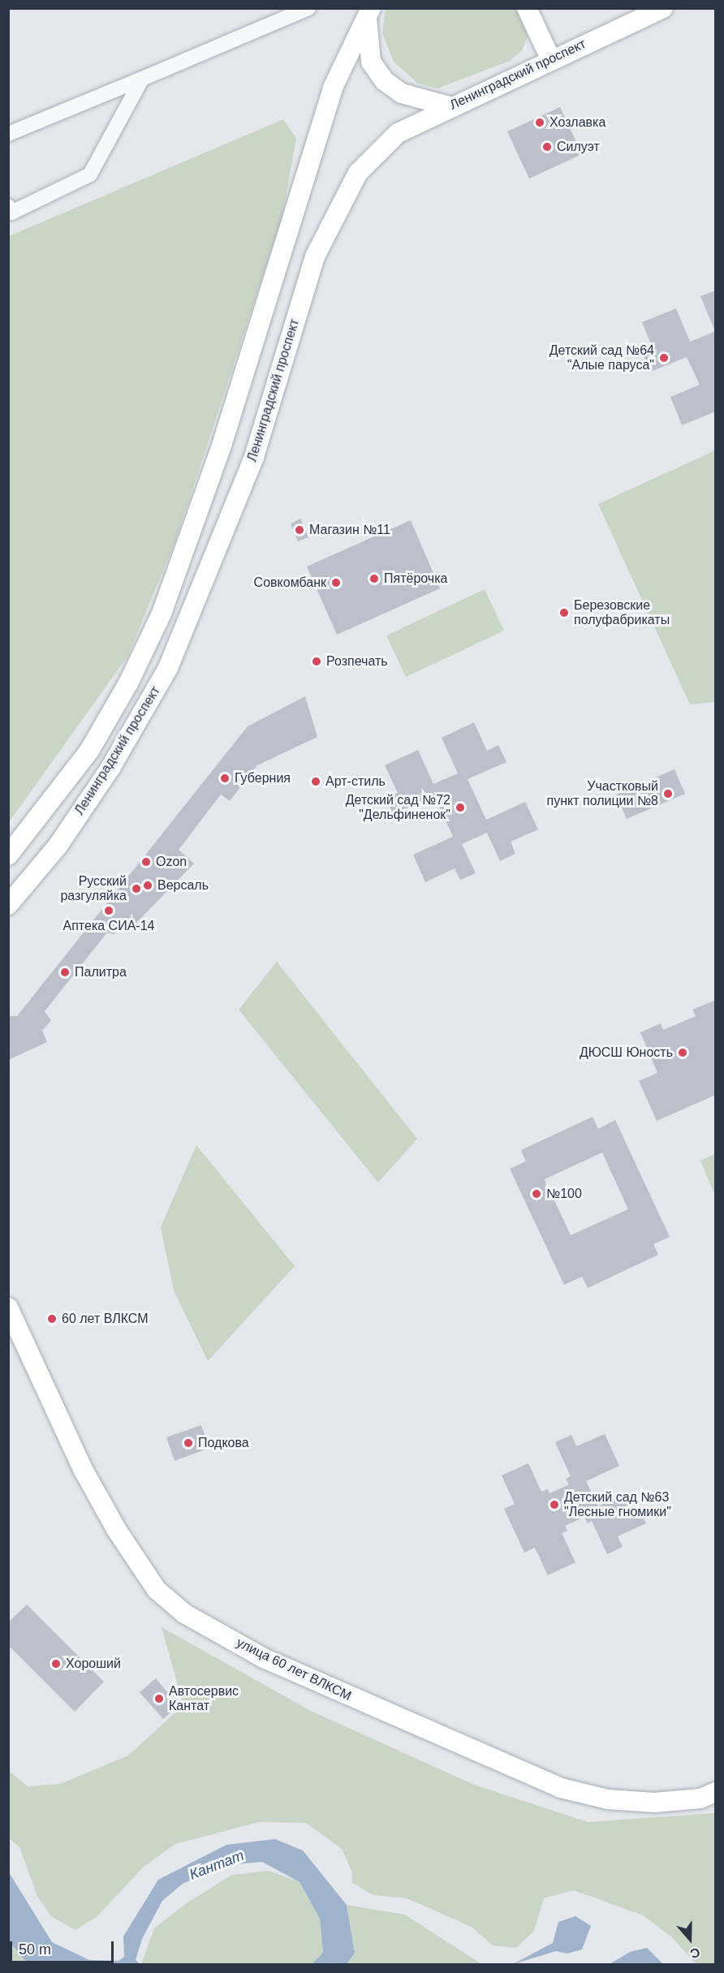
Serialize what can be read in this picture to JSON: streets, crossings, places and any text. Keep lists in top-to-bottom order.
{
  "streets": {
    "main road": ["Ленинградский проспект", "улица 60 лет ВЛКСМ"]
  },
  "water": ["Кантат"],
  "places": [
    "Хозлавка",
    "Силуэт",
    "Детский сад №64 \"Алые паруса\"",
    "Магазин №11",
    "Пятёрочка",
    "Совкомбанк",
    "Березовские полуфабрикаты",
    "Розпечать",
    "Губерния",
    "Арт-стиль",
    "Участковый пункт полиции №8",
    "Детский сад №72 \"Дельфиненок\"",
    "Ozon",
    "Версаль",
    "Русский разгуляйка",
    "Аптека СИА-14",
    "Палитра",
    "ДЮСШ Юность",
    "№100",
    "60 лет ВЛКСМ",
    "Подкова",
    "Детский сад №63 \"Лесные гномики\"",
    "Хороший",
    "Автосервис Кантат"
  ],
  "scale_bar": "50 m",
  "north": "bottom"
}
